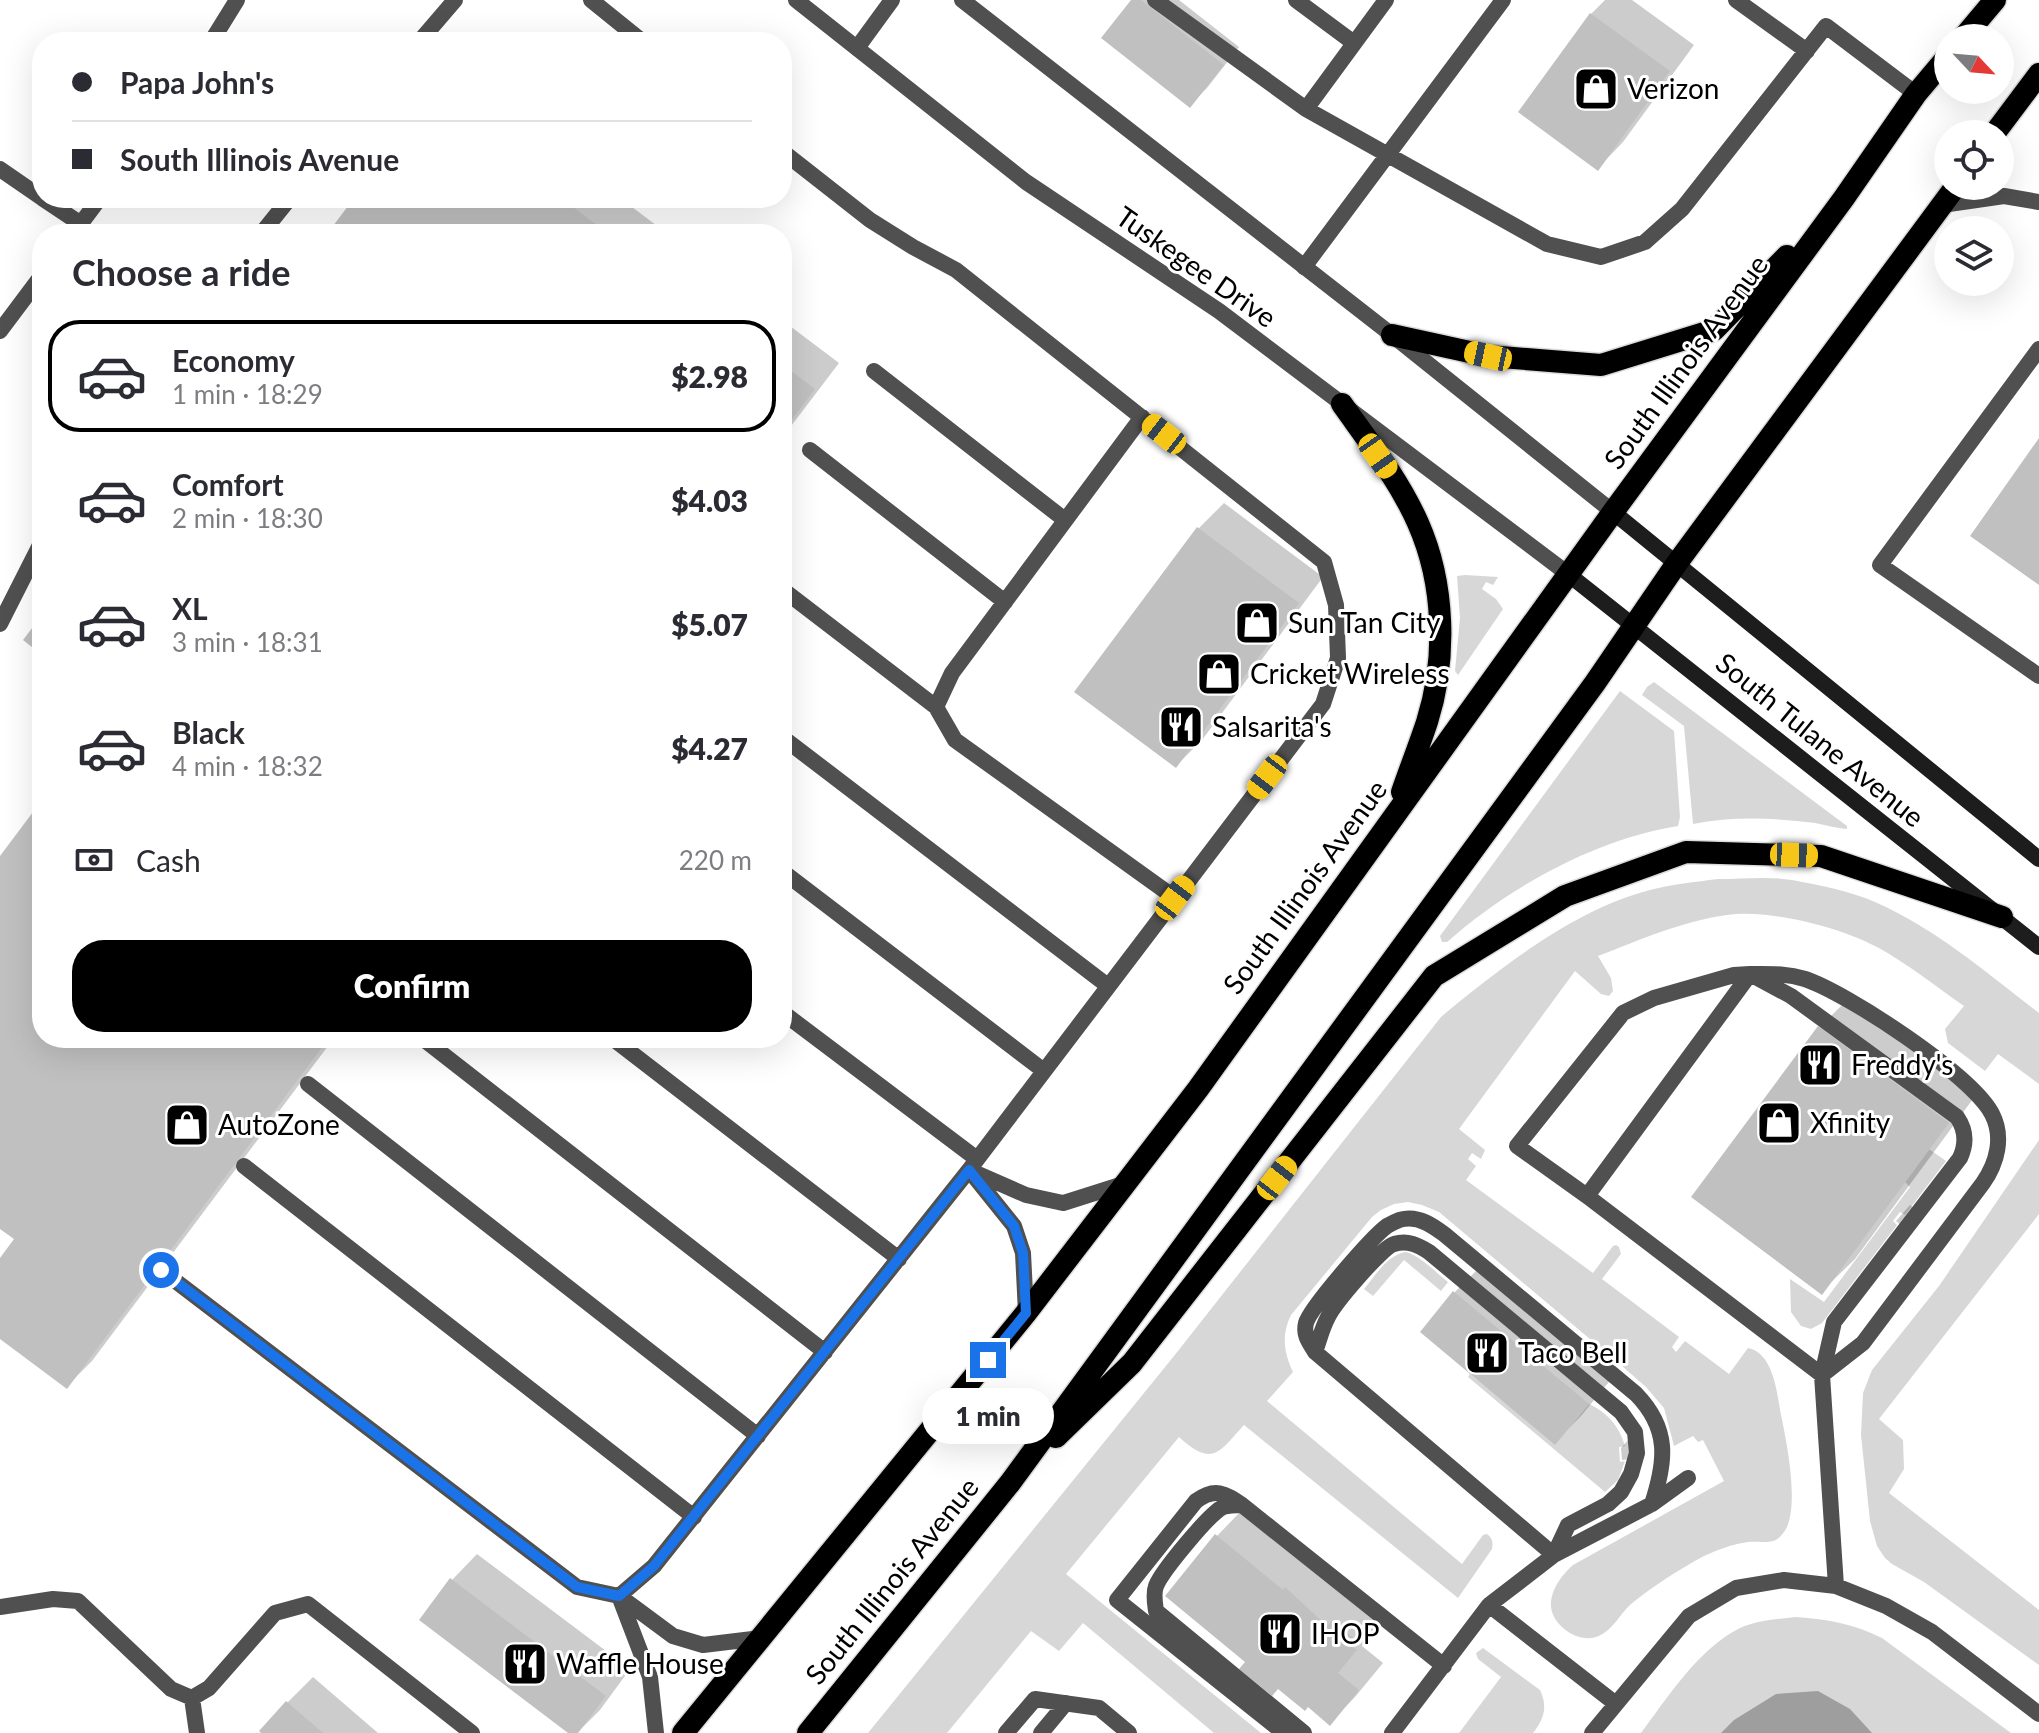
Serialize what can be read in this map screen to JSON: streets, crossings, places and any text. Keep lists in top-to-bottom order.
{
  "streets": {
    "highway": ["South Illinois Avenue"],
    "main road": ["South Tulane Avenue"],
    "street": ["Tuskegee Drive"]
  },
  "crossings": [
    ["Tuskegee Drive", "South Illinois Avenue"],
    ["Tuskegee Drive", "South Tulane Avenue"],
    ["South Illinois Avenue", "South Tulane Avenue"]
  ],
  "places": {
    "shop": [
      "Verizon",
      "Sun Tan City",
      "Cricket Wireless",
      "Xfinity",
      "AutoZone"
    ],
    "restaurant": [
      "Salsarita's",
      "Freddy's",
      "Taco Bell",
      "IHOP",
      "Waffle House"
    ]
  },
  "north": "bottom right",
  "page": {
    "banner": ["Papa John's", "South Illinois Avenue"],
    "heading": "Choose a ride",
    "list": [
      {
        "name": "Economy",
        "note": "1 min · 18:29",
        "value": "$2.98"
      },
      {
        "name": "Comfort",
        "note": "2 min · 18:30",
        "value": "$4.03"
      },
      {
        "name": "XL",
        "note": "3 min · 18:31",
        "value": "$5.07"
      },
      {
        "name": "Black",
        "note": "4 min · 18:32",
        "value": "$4.27"
      }
    ],
    "pay": ["Cash", "220 m"],
    "buttons": "Confirm",
    "bubble": "1 min"
  }
}
